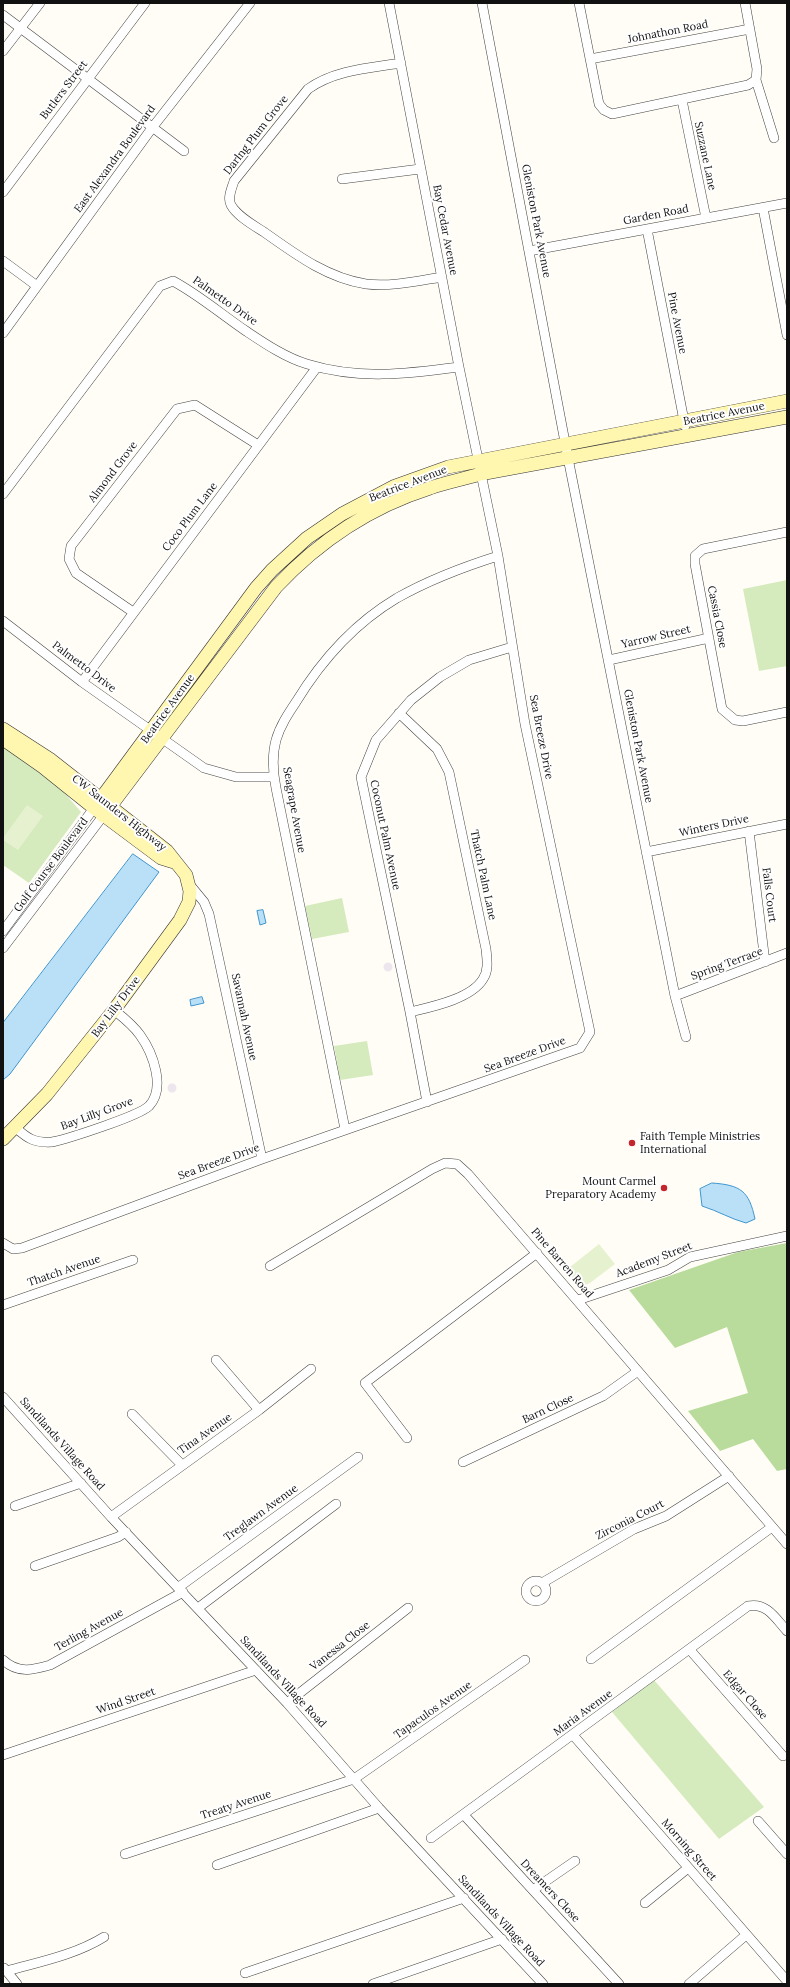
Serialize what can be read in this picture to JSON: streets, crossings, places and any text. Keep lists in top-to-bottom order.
{
  "streets": {
    "main road": ["Beatrice Avenue", "CW Saunders Highway", "Bay Lilly Drive"],
    "street": [
      "Johnathon Road",
      "Butlers Street",
      "Darlng Plum Grove",
      "Suzzane Lane",
      "East Alexandra Boulevard",
      "Garden Road",
      "Gleniston Park Avenue",
      "Bay Cedar Avenue",
      "Palmetto Drive",
      "Pine Avenue",
      "Almond Grove",
      "Coco Plum Lane",
      "Cassia Close",
      "Yarrow Street",
      "Sea Breeze Drive",
      "Seagrape Avenue",
      "Winters Drive",
      "Coconut Palm Avenue",
      "Golf Course Boulevard",
      "Thatch Palm Lane",
      "Falls Court",
      "Spring Terrace",
      "Savannah Avenue",
      "Bay Lilly Grove",
      "Academy Street",
      "Pine Barren Road",
      "Thatch Avenue",
      "Barn Close",
      "Tina Avenue",
      "Sandilands Village Road",
      "Treglawn Avenue",
      "Zirconia Court",
      "Terling Avenue",
      "Vanessa Close",
      "Edgar Close",
      "Wind Street",
      "Tapaculos Avenue",
      "Maria Avenue",
      "Treaty Avenue",
      "Morning Street",
      "Dreamers Close"
    ]
  },
  "crossings": [
    ["Darlng Plum Grove", "Bay Cedar Avenue"],
    ["Suzzane Lane", "Garden Road"],
    ["Garden Road", "Gleniston Park Avenue"],
    ["Garden Road", "Pine Avenue"],
    ["Gleniston Park Avenue", "Beatrice Avenue"],
    ["Gleniston Park Avenue", "Yarrow Street"],
    ["Gleniston Park Avenue", "Winters Drive"],
    ["Gleniston Park Avenue", "Spring Terrace"],
    ["Bay Cedar Avenue", "Palmetto Drive"],
    ["Bay Cedar Avenue", "Beatrice Avenue"],
    ["Bay Cedar Avenue", "Sea Breeze Drive"],
    ["Palmetto Drive", "Beatrice Avenue"],
    ["Palmetto Drive", "Coco Plum Lane"],
    ["Palmetto Drive", "Seagrape Avenue"],
    ["Pine Avenue", "Beatrice Avenue"],
    ["Beatrice Avenue", "Sea Breeze Drive"],
    ["Beatrice Avenue", "CW Saunders Highway"],
    ["Beatrice Avenue", "Golf Course Boulevard"],
    ["Almond Grove", "Coco Plum Lane"],
    ["Cassia Close", "Yarrow Street"],
    ["Sea Breeze Drive", "Seagrape Avenue"],
    ["Sea Breeze Drive", "Coconut Palm Avenue"],
    ["Sea Breeze Drive", "Savannah Avenue"],
    ["CW Saunders Highway", "Golf Course Boulevard"],
    ["CW Saunders Highway", "Bay Lilly Drive"],
    ["CW Saunders Highway", "Savannah Avenue"],
    ["Winters Drive", "Falls Court"],
    ["Coconut Palm Avenue", "Thatch Palm Lane"],
    ["Falls Court", "Spring Terrace"],
    ["Bay Lilly Drive", "Savannah Avenue"],
    ["Bay Lilly Drive", "Bay Lilly Grove"],
    ["Academy Street", "Pine Barren Road"],
    ["Pine Barren Road", "Barn Close"],
    ["Pine Barren Road", "Zirconia Court"],
    ["Tina Avenue", "Sandilands Village Road"],
    ["Sandilands Village Road", "Treglawn Avenue"],
    ["Sandilands Village Road", "Terling Avenue"],
    ["Sandilands Village Road", "Vanessa Close"],
    ["Sandilands Village Road", "Wind Street"],
    ["Sandilands Village Road", "Tapaculos Avenue"],
    ["Sandilands Village Road", "Treaty Avenue"],
    ["Treglawn Avenue", "Terling Avenue"],
    ["Edgar Close", "Maria Avenue"],
    ["Tapaculos Avenue", "Treaty Avenue"],
    ["Maria Avenue", "Morning Street"],
    ["Maria Avenue", "Dreamers Close"]
  ],
  "places": ["Faith Temple Ministries International", "Mount Carmel Preparatory Academy"]
}
